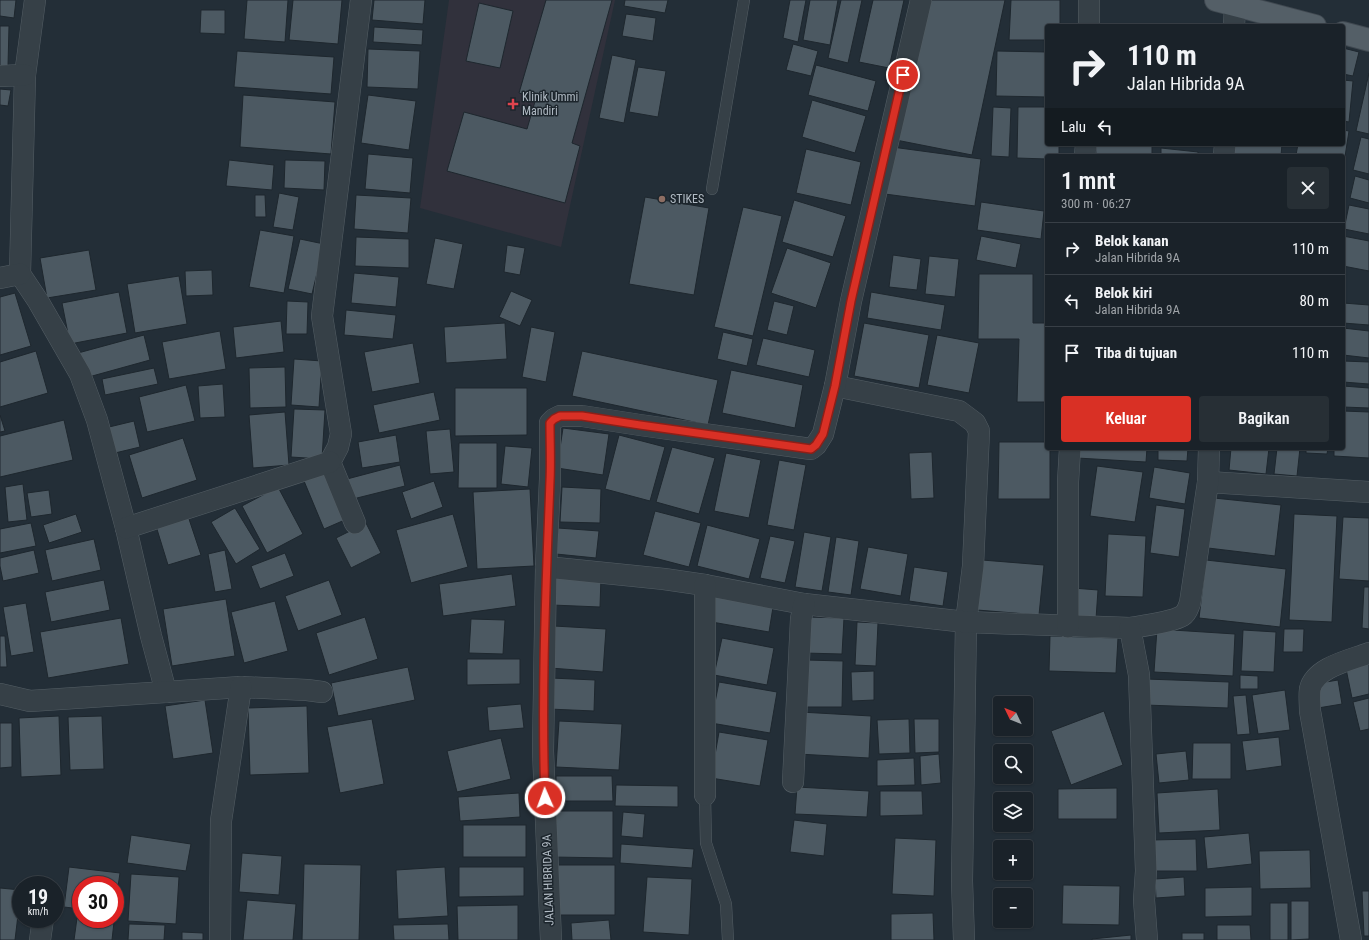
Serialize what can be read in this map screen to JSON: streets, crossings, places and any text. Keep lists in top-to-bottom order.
{
  "streets": {
    "street": ["JALAN HIBRIDA 9A"]
  },
  "places": {
    "health": ["Klinik Ummi Mandiri"],
    "other": ["STIKES"]
  },
  "north": "top left",
  "page": {
    "turn": ["110 m", "Jalan Hibrida 9A"],
    "then": "Lalu",
    "heading": ["1 mnt", "300 m · 06:27"],
    "list": [
      {
        "name": "Belok kanan",
        "note": "Jalan Hibrida 9A",
        "value": "110 m"
      },
      {
        "name": "Belok kiri",
        "note": "Jalan Hibrida 9A",
        "value": "80 m"
      },
      {
        "name": "Tiba di tujuan",
        "value": "110 m"
      }
    ],
    "buttons": ["Keluar", "Bagikan"],
    "map_buttons": ["+", "−"],
    "speed": "19 km/h",
    "limit": "30"
  }
}
